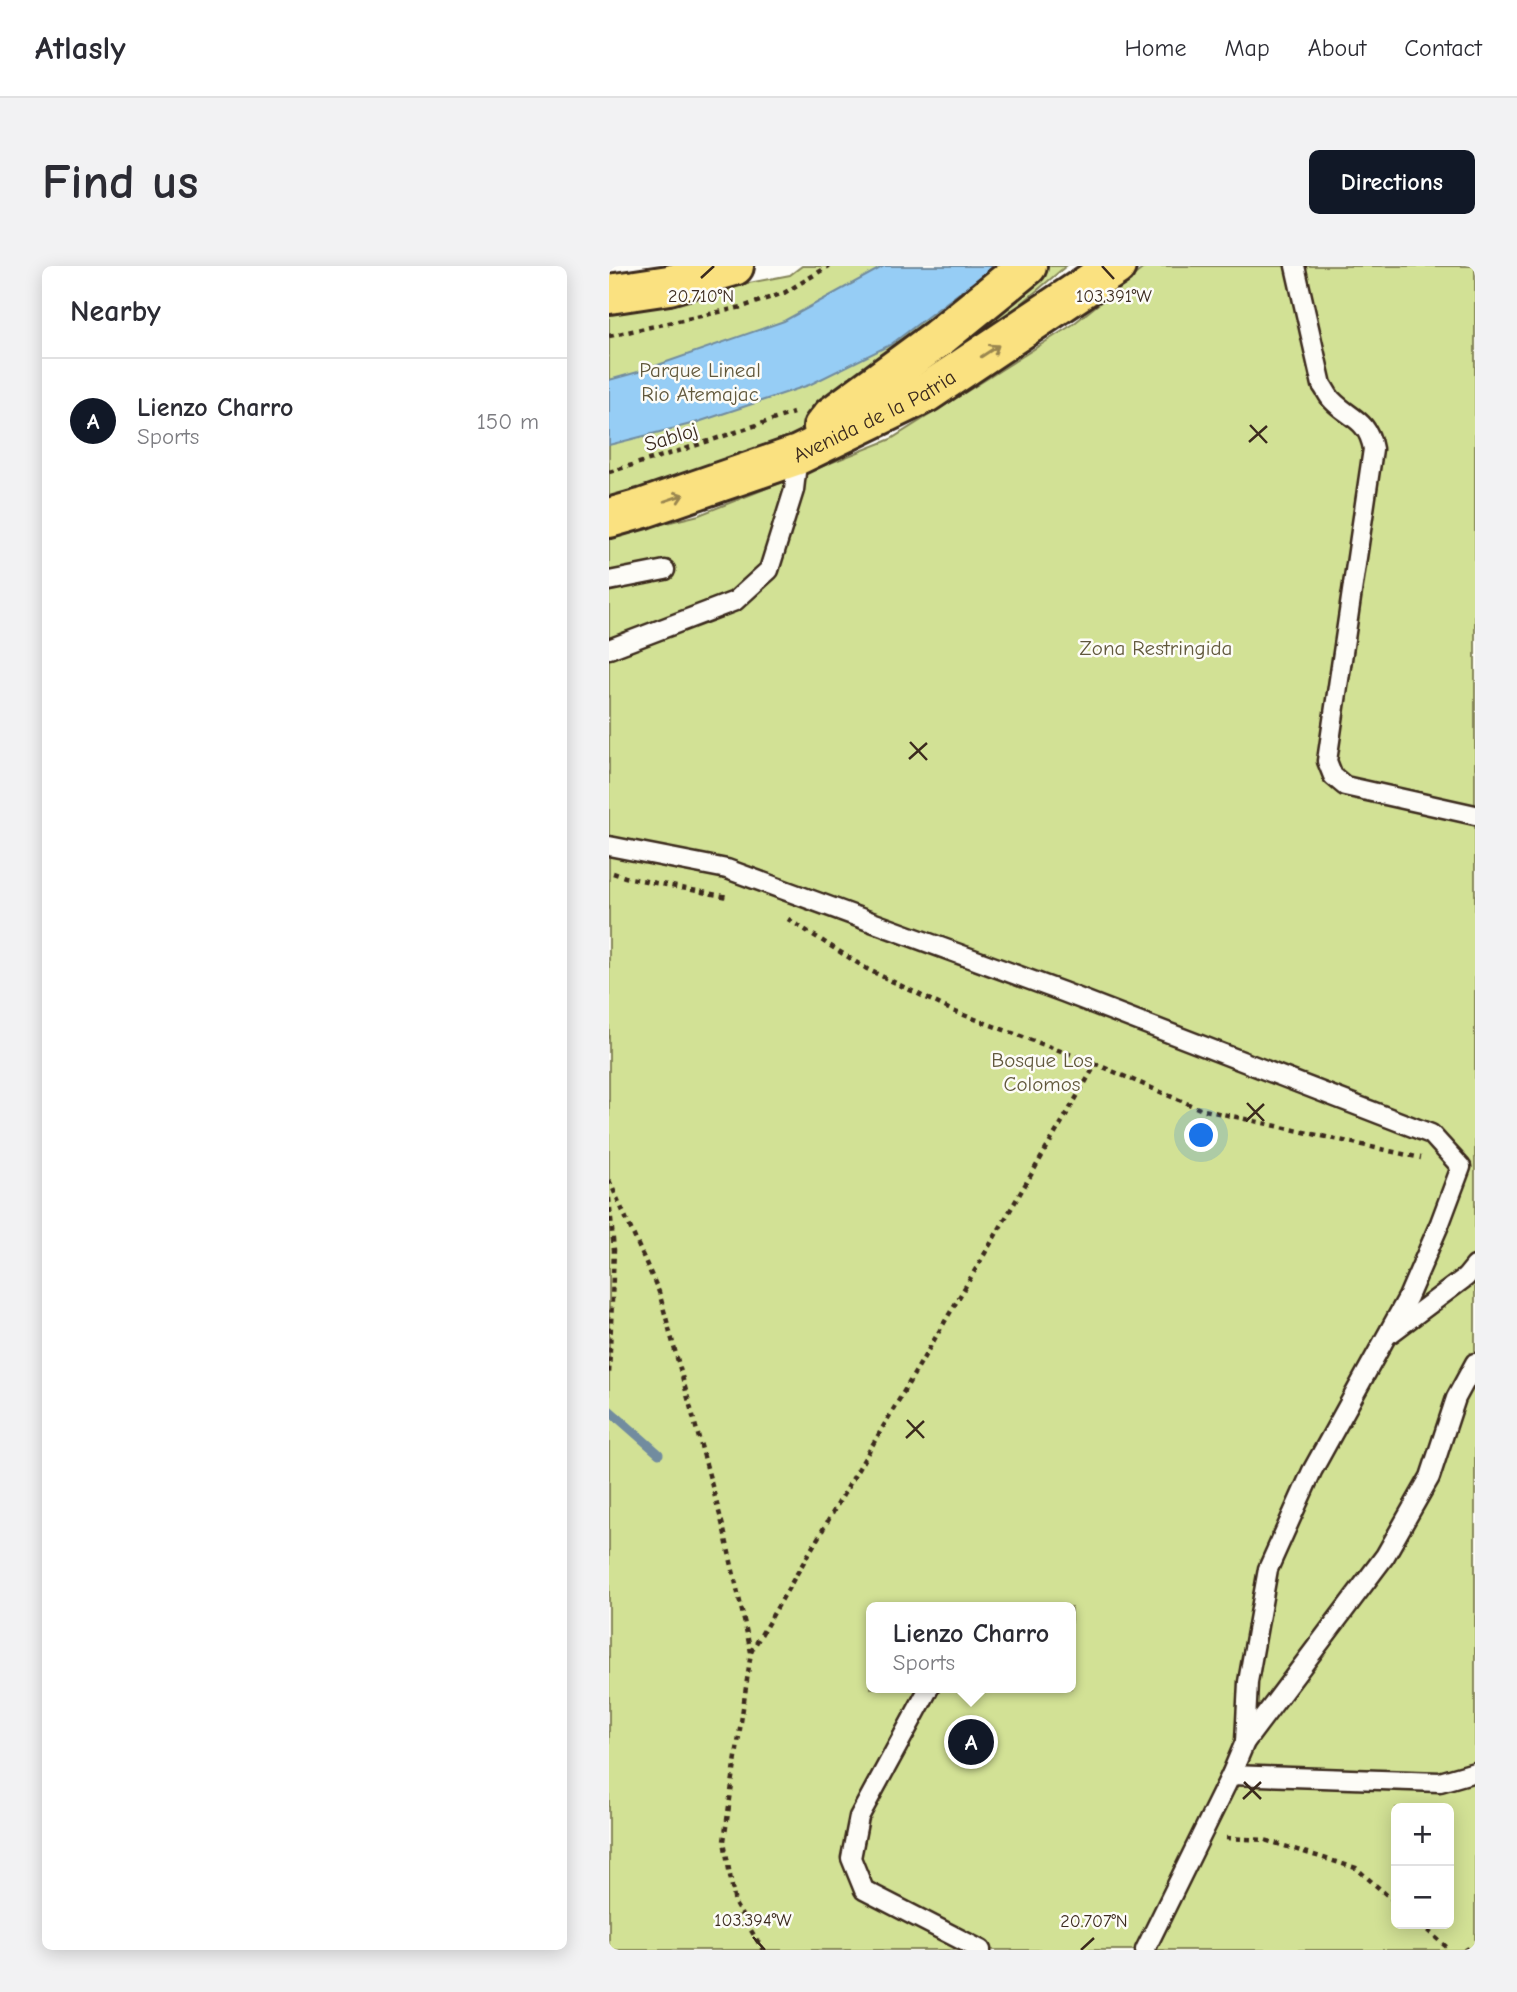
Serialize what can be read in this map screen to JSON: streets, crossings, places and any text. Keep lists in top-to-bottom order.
{
  "streets": {
    "main road": ["Avenida de la Patria"],
    "path": ["Sabloj"]
  },
  "parks": ["Parque Lineal Rio Atemajac", "Zona Restringida", "Bosque Los Colomos"],
  "page": {
    "header": "Atlasly",
    "nav": [
      "Home",
      "Map",
      "About",
      "Contact"
    ],
    "buttons": "Directions",
    "title": "Find us",
    "heading": "Nearby",
    "list": [
      {
        "mark": "A",
        "name": "Lienzo Charro",
        "note": "Sports",
        "value": "150 m"
      }
    ],
    "popup": ["Lienzo Charro", "Sports"],
    "pins": "A",
    "map_buttons": ["+", "−"]
  },
  "coordinates": [
    "20.710°N",
    "103.391°W",
    "103.394°W",
    "20.707°N"
  ]
}
